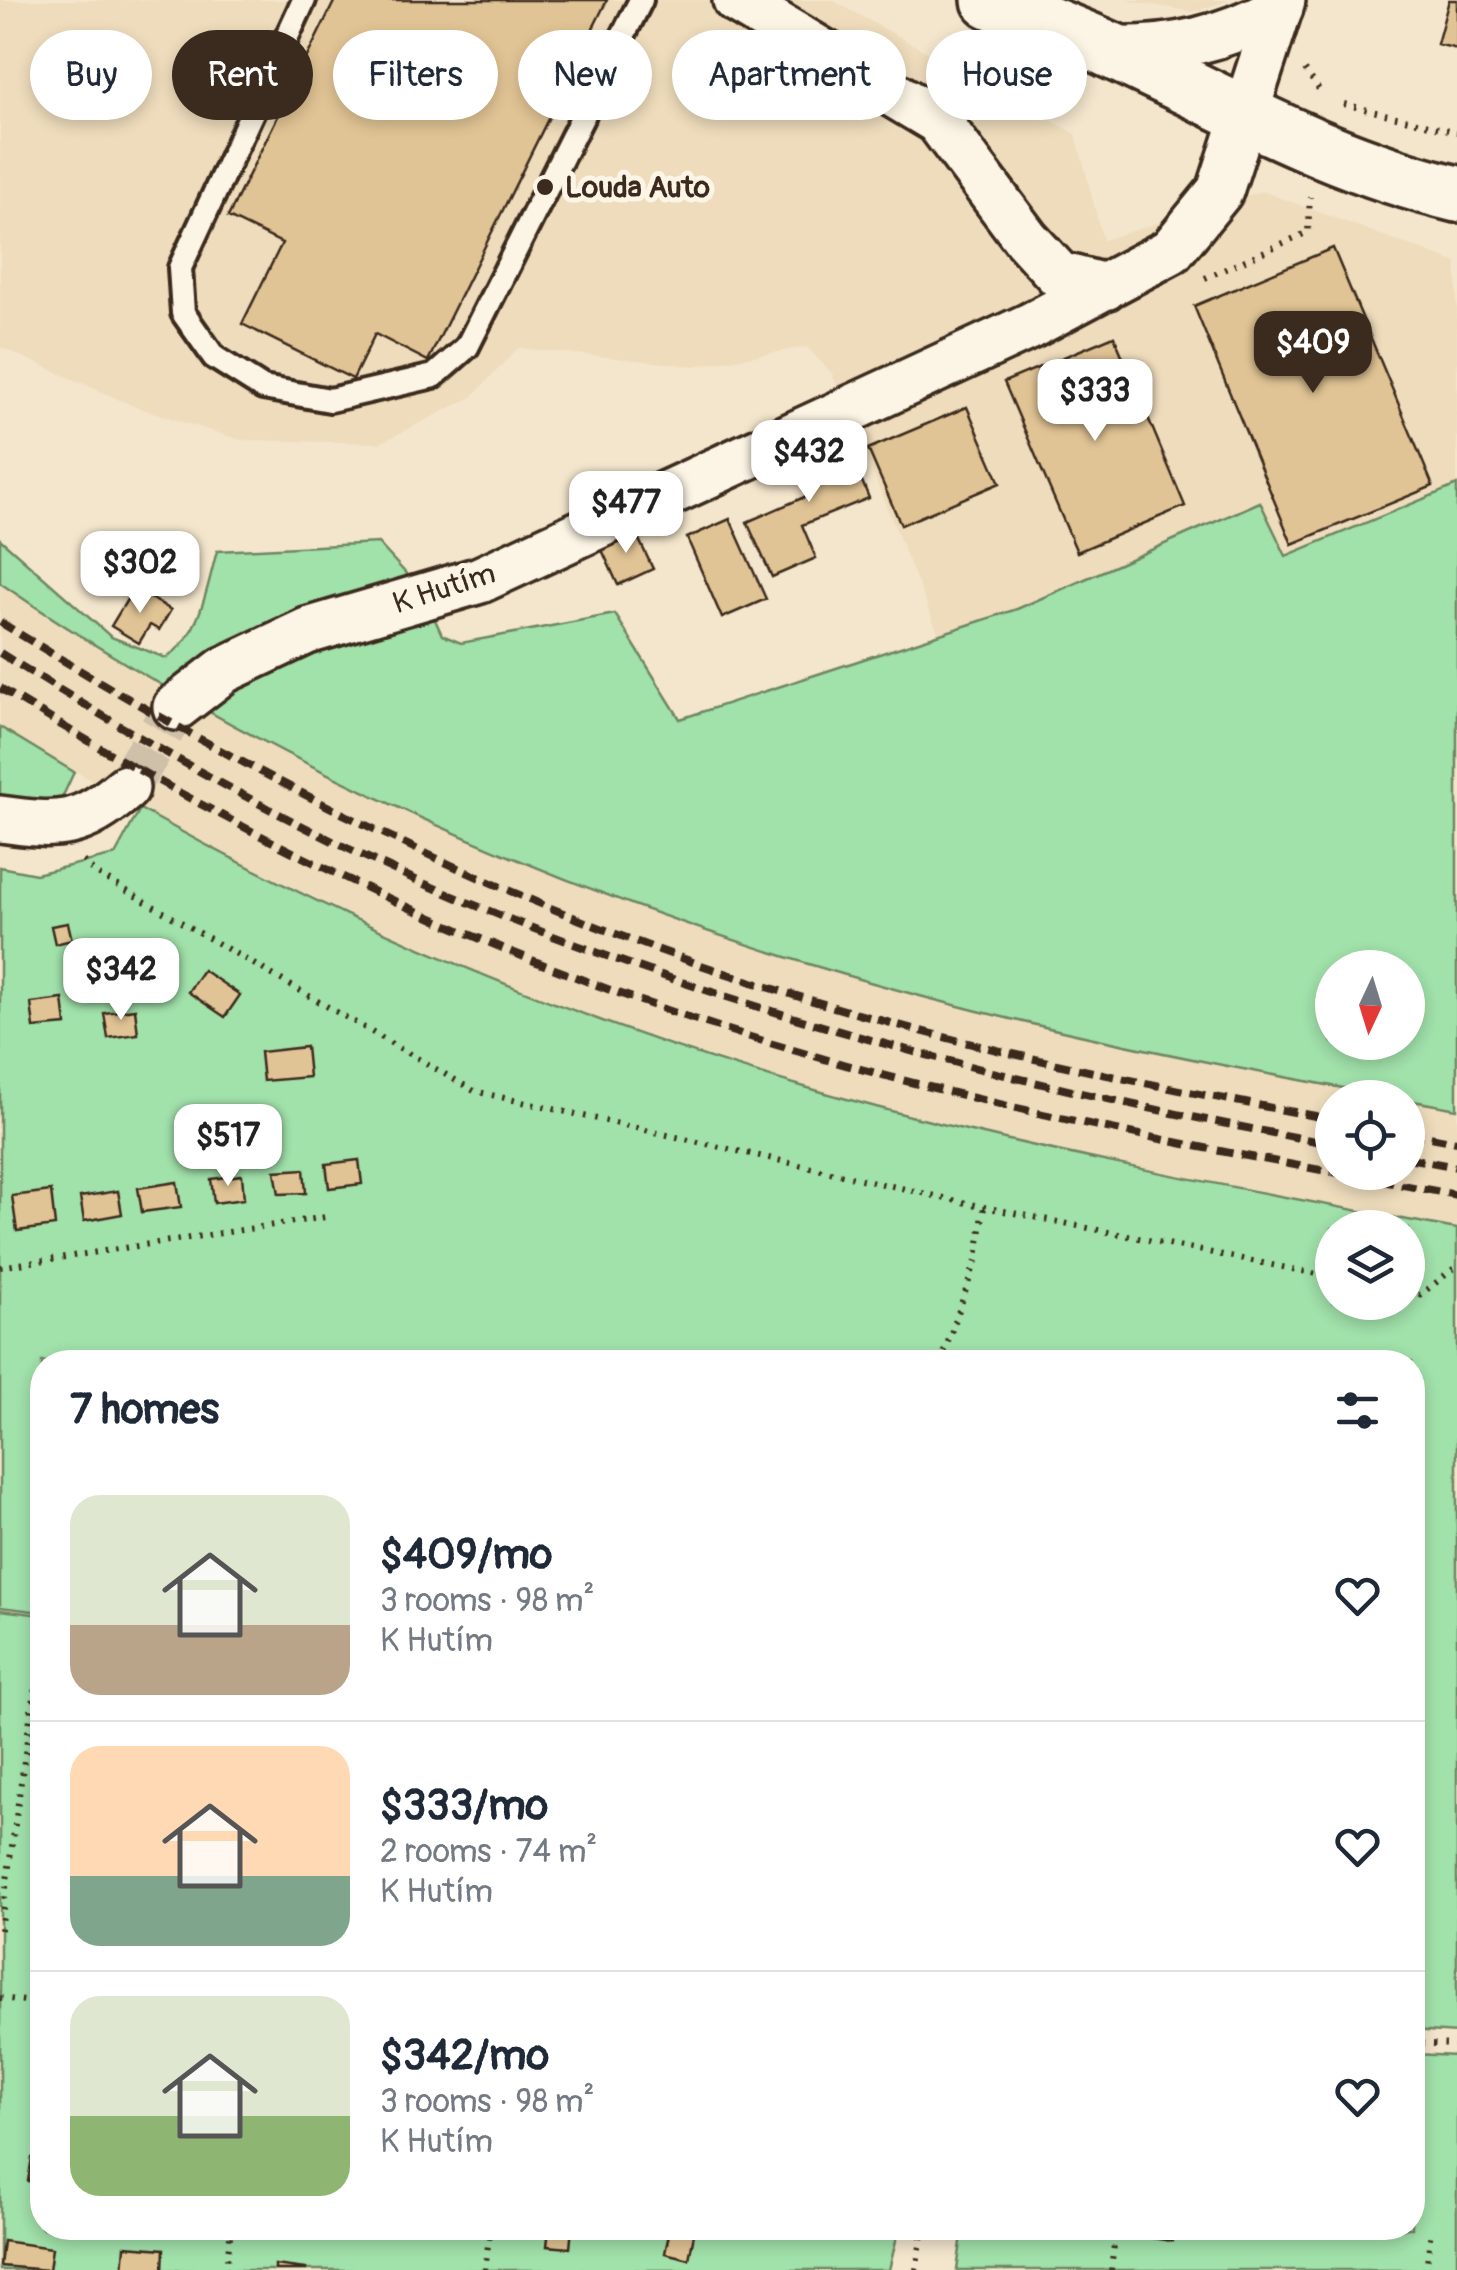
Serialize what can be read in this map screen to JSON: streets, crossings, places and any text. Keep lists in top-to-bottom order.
{
  "streets": {
    "street": ["K Hutím"]
  },
  "places": ["Louda Auto"],
  "north": "bottom",
  "page": {
    "chip": [
      "Buy",
      "Rent",
      "Filters",
      "New",
      "Apartment",
      "House"
    ],
    "price": [
      "$409",
      "$333",
      "$432",
      "$477",
      "$302",
      "$342",
      "$517"
    ],
    "heading": "7 homes",
    "list": [
      {
        "name": "$409/mo",
        "note": "3 rooms · 98 m² · K Hutím"
      },
      {
        "name": "$333/mo",
        "note": "2 rooms · 74 m² · K Hutím"
      },
      {
        "name": "$342/mo",
        "note": "3 rooms · 98 m² · K Hutím"
      }
    ]
  }
}
